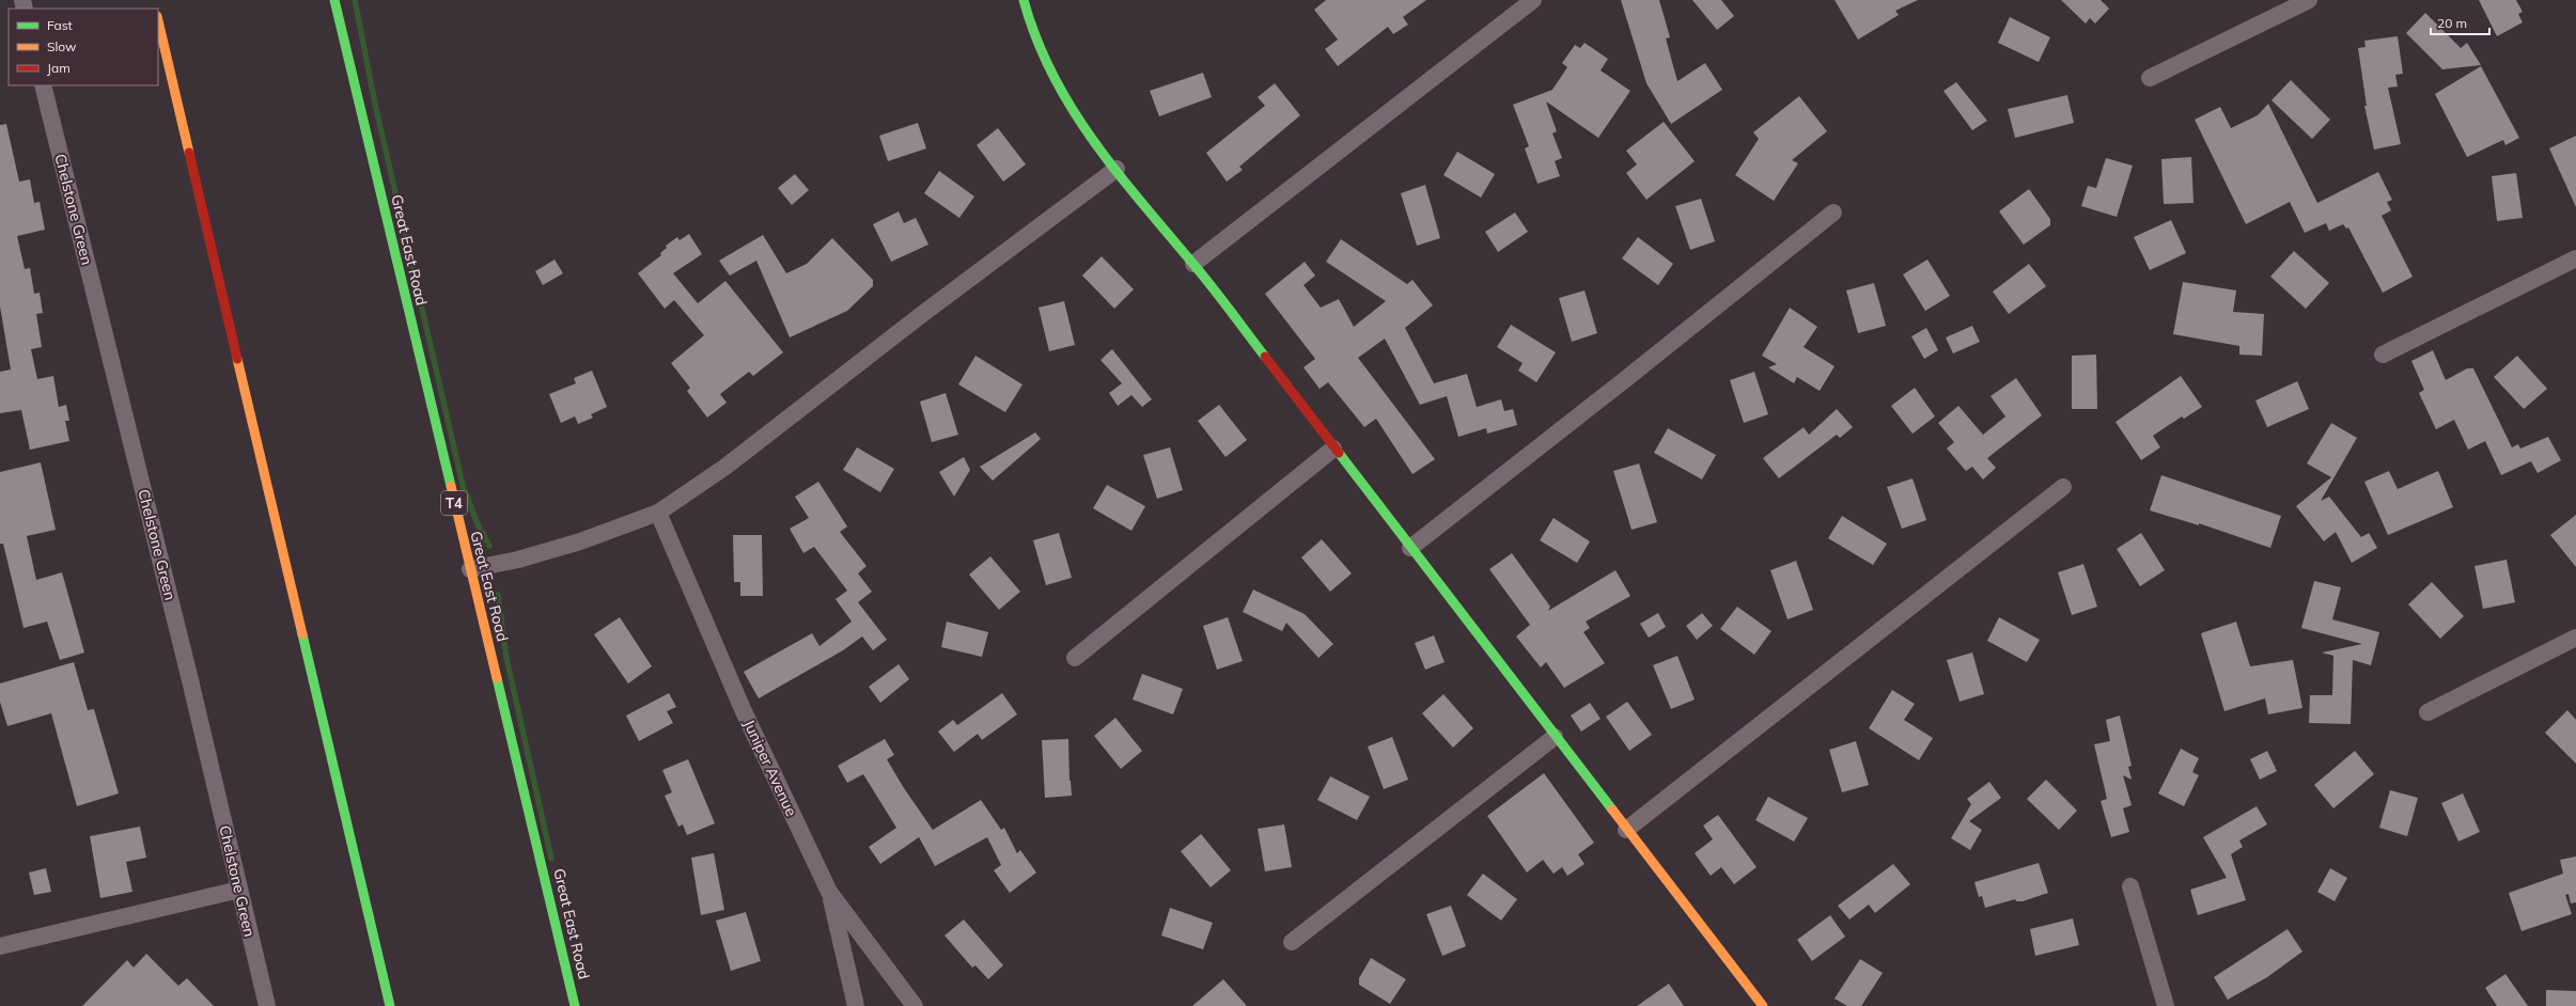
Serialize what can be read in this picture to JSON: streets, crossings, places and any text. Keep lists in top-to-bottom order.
{
  "streets": {
    "main road": ["Great East Road", "T4"],
    "street": ["Chelstone Green", "Juniper Avenue"]
  },
  "legend": ["Fast", "Slow", "Jam"],
  "scale_bar": "20 m"
}
